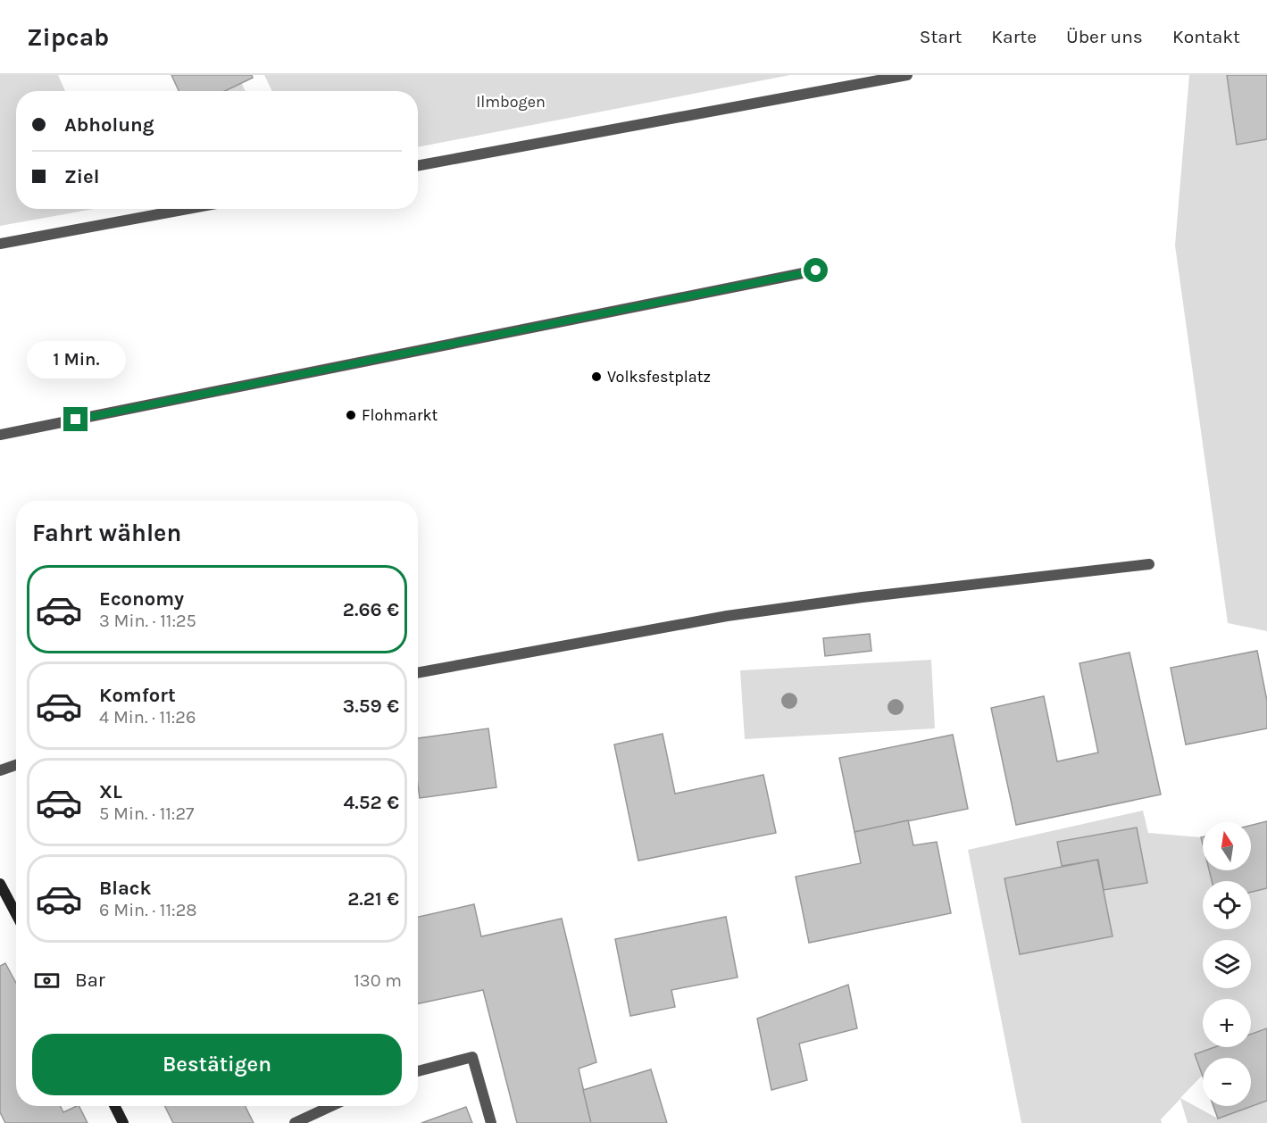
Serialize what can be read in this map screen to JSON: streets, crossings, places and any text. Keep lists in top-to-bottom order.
{
  "parks": ["Ilmbogen"],
  "places": ["Volksfestplatz", "Flohmarkt"],
  "north": "top",
  "page": {
    "header": "Zipcab",
    "nav": [
      "Start",
      "Karte",
      "Über uns",
      "Kontakt"
    ],
    "banner": ["Abholung", "Ziel"],
    "bubble": "1 Min.",
    "heading": "Fahrt wählen",
    "list": [
      {
        "name": "Economy",
        "note": "3 Min. · 11:25",
        "value": "2.66 €"
      },
      {
        "name": "Komfort",
        "note": "4 Min. · 11:26",
        "value": "3.59 €"
      },
      {
        "name": "XL",
        "note": "5 Min. · 11:27",
        "value": "4.52 €"
      },
      {
        "name": "Black",
        "note": "6 Min. · 11:28",
        "value": "2.21 €"
      }
    ],
    "map_buttons": ["+", "−"],
    "pay": ["Bar", "130 m"],
    "buttons": "Bestätigen"
  }
}
